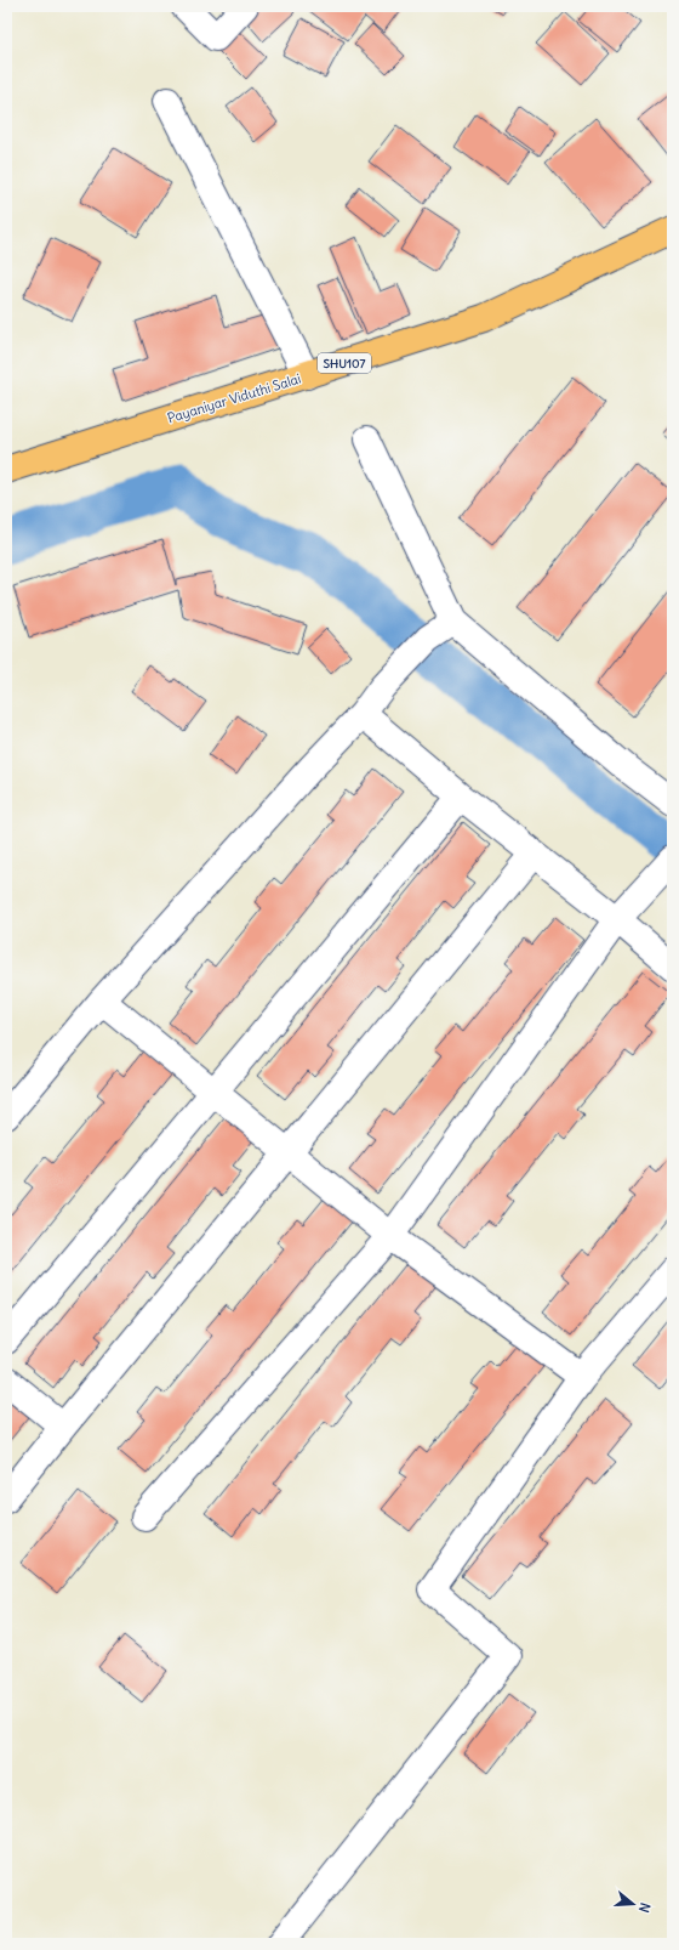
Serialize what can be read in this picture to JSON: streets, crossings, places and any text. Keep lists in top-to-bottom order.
{
  "streets": {
    "main road": ["SHU107", "Payaniyar Viduthi Salai"]
  },
  "north": "right"
}
